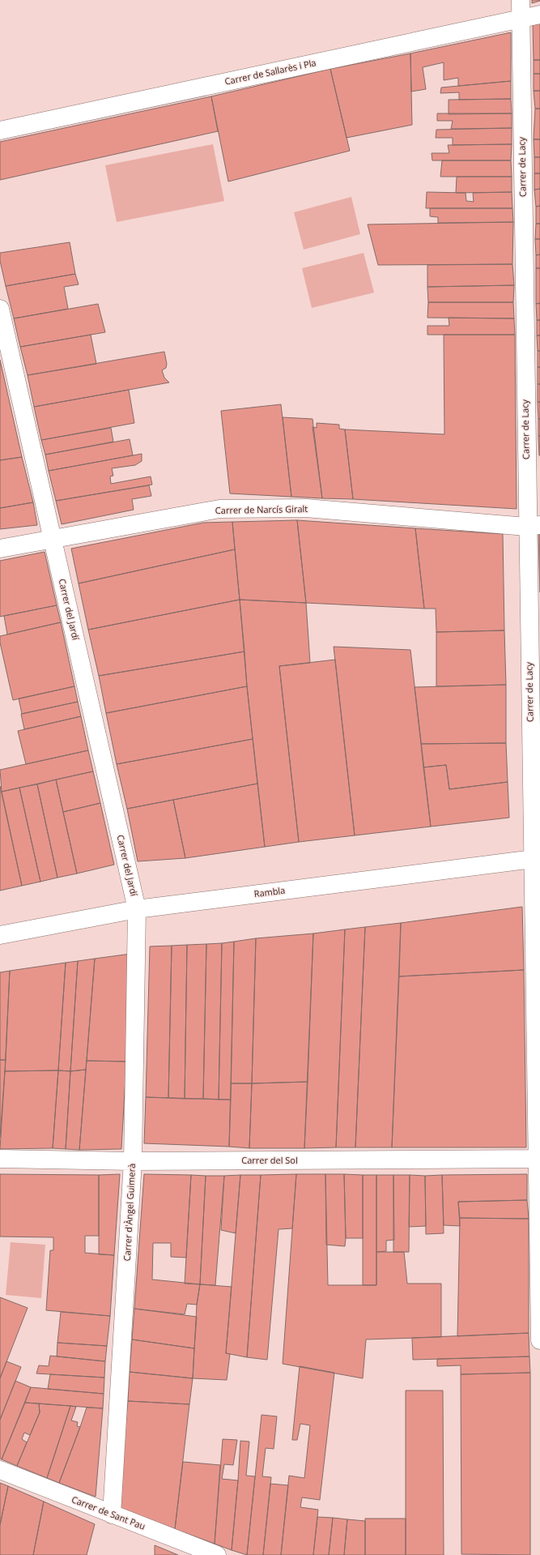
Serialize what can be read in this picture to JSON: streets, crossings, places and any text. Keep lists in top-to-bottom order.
{
  "streets": {
    "street": [
      "Carrer de Sallarès i Pla",
      "Carrer de Lacy",
      "Carrer de Narcís Giralt",
      "Carrer del Jardí",
      "Rambla",
      "Carrer del Sol",
      "Carrer d'Àngel Guimerà",
      "Carrer de Sant Pau"
    ]
  },
  "crossings": [
    ["Carrer de Sallarès i Pla", "Carrer de Lacy"],
    ["Carrer de Lacy", "Carrer de Narcís Giralt"],
    ["Carrer de Lacy", "Rambla"],
    ["Carrer de Lacy", "Carrer del Sol"],
    ["Carrer de Narcís Giralt", "Carrer del Jardí"],
    ["Carrer del Jardí", "Rambla"],
    ["Carrer del Jardí", "Carrer d'Àngel Guimerà"],
    ["Rambla", "Carrer d'Àngel Guimerà"],
    ["Carrer del Sol", "Carrer d'Àngel Guimerà"],
    ["Carrer d'Àngel Guimerà", "Carrer de Sant Pau"]
  ]
}
